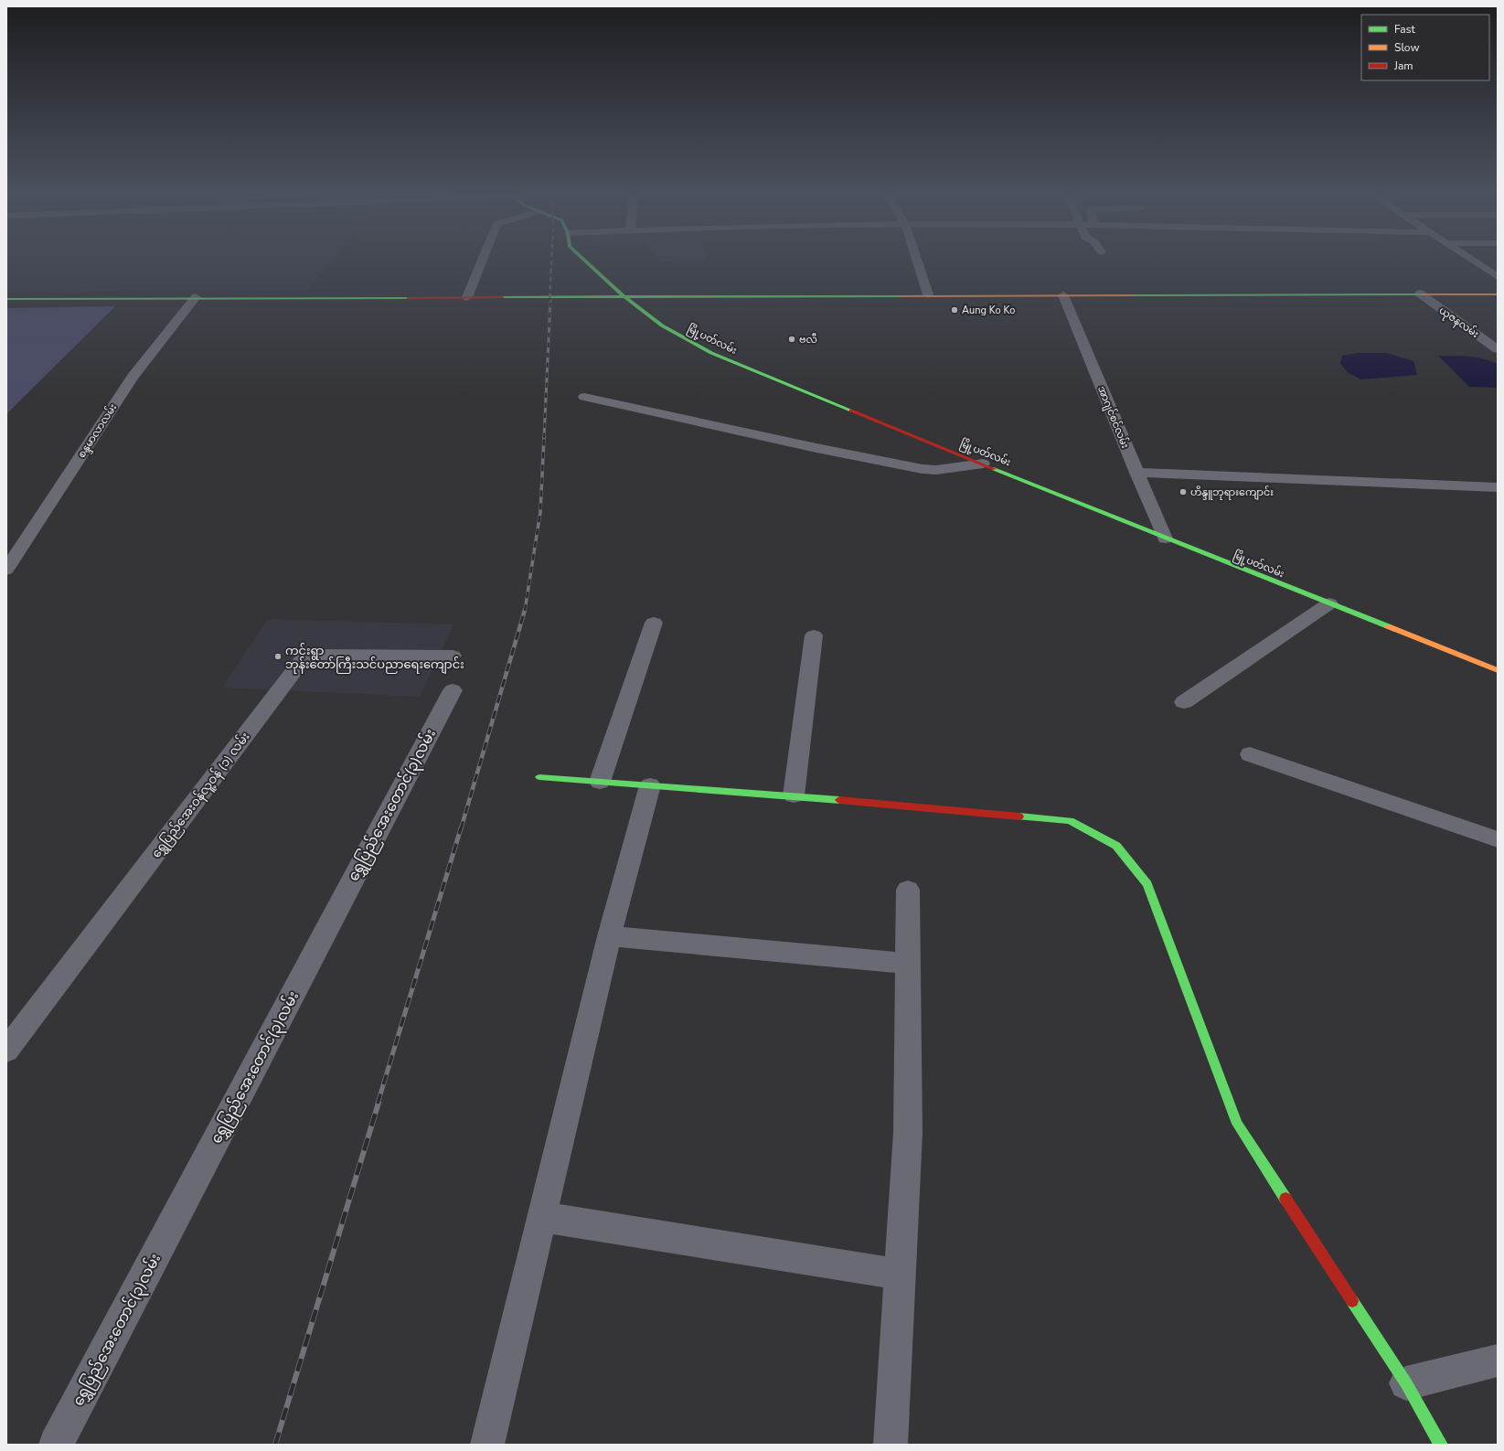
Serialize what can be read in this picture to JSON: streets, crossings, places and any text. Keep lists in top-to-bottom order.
{
  "streets": {
    "street": [
      "ယုဇနလမ်း",
      "မြို့ပတ်လမ်း",
      "အာဂျင်စင်လမ်း",
      "စန္ဒမာလာလမ်း",
      "ရွှေပြည်အေးဝန်လူ့ဝန် (၁) လမ်း",
      "ရွှေပြည်အေးတောင်(၃)လမ်း"
    ]
  },
  "crossings": [
    ["မြို့ပတ်လမ်း", "အာဂျင်စင်လမ်း"]
  ],
  "places": [
    "Aung Ko Ko",
    "ဗလီ",
    "ဟိန္ဒူဘုရားကျောင်း",
    "ကင်းရွာ ဘုန်းတော်ကြီးသင်ပညာရေးကျောင်း"
  ],
  "legend": ["Fast", "Slow", "Jam"]
}
